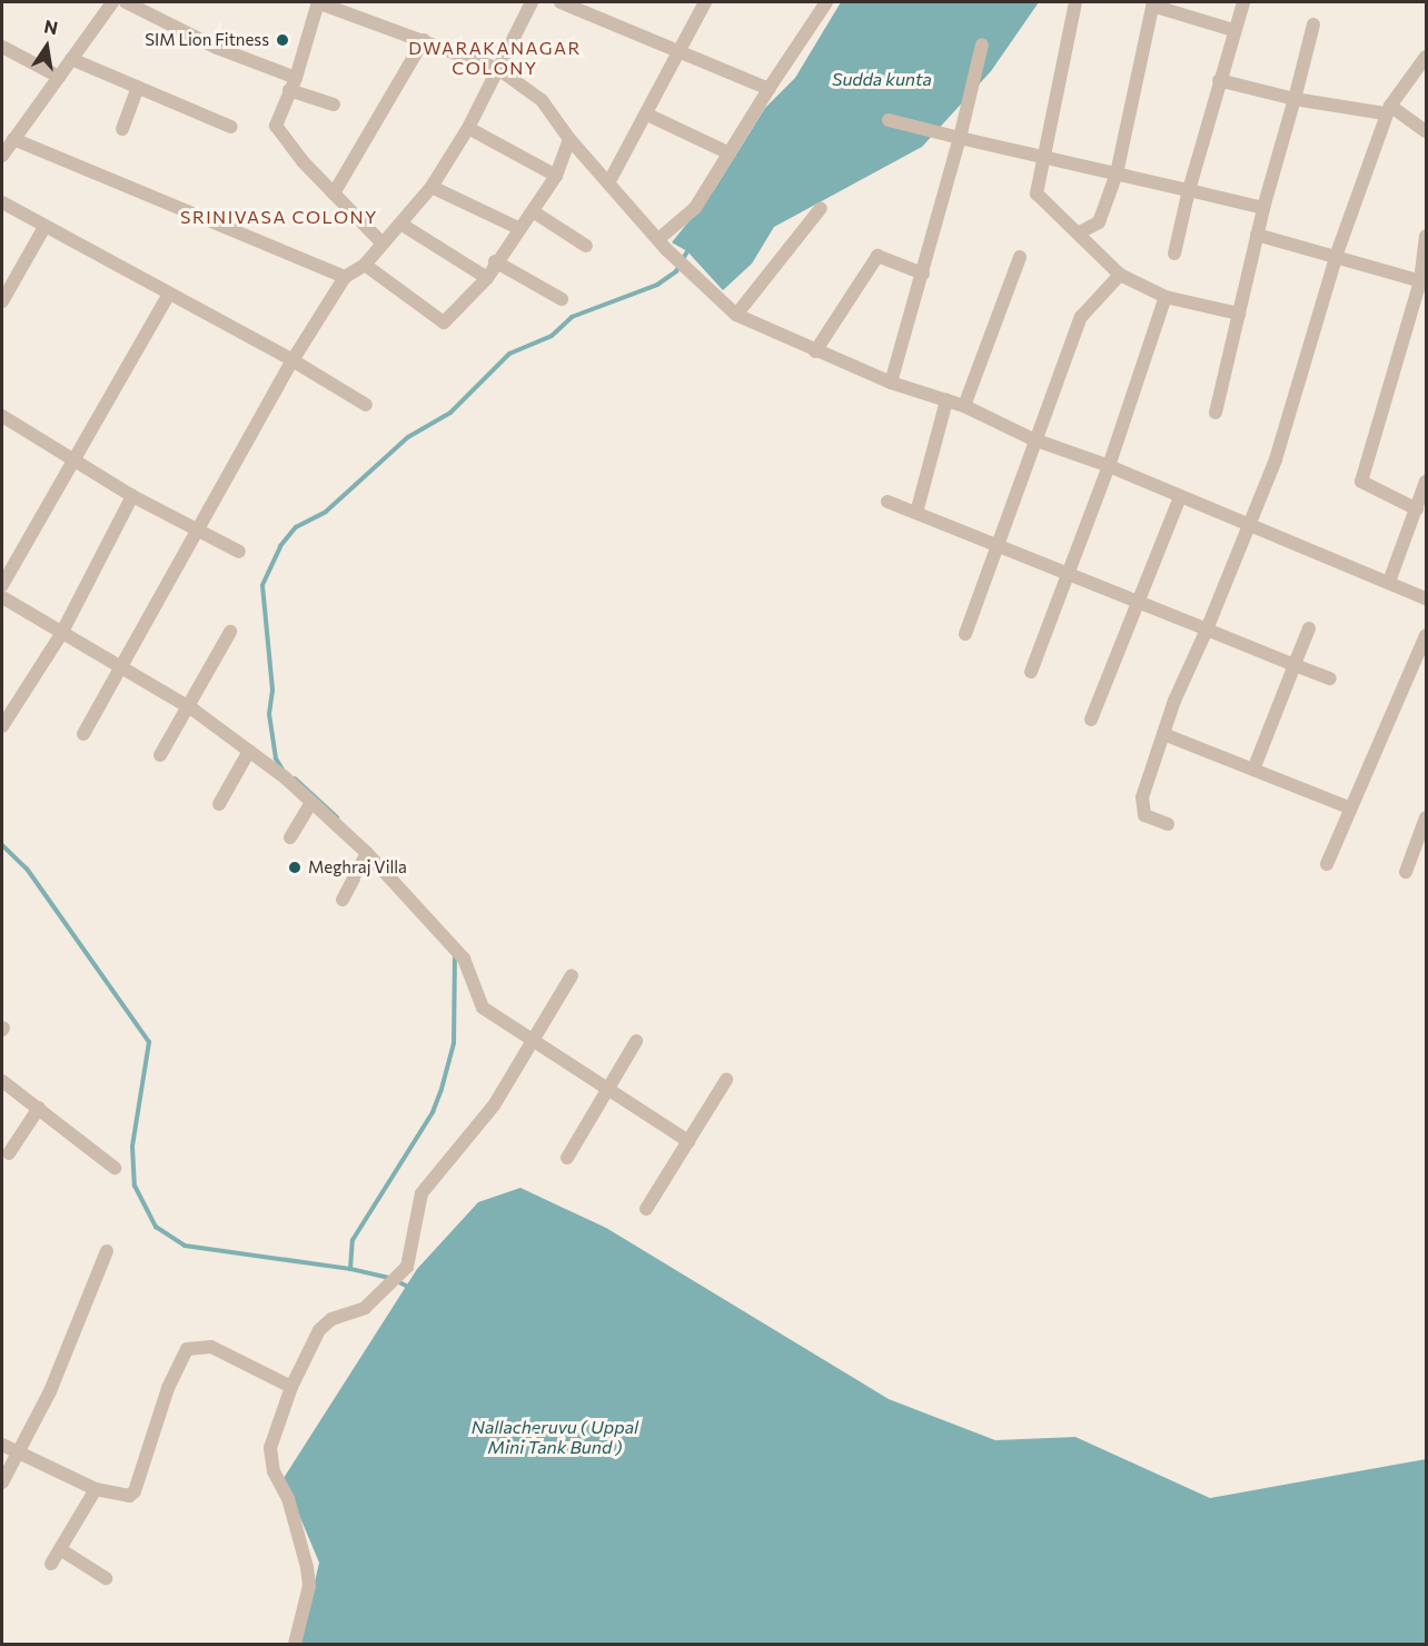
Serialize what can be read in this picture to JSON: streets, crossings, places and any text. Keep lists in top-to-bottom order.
{
  "districts": ["DWARAKANAGAR COLONY", "SRINIVASA COLONY"],
  "water": ["Sudda kunta", "Nallacheruvu ( Uppal Mini Tank Bund )"],
  "places": ["SIM Lion Fitness", "Meghraj Villa"],
  "north": "top"
}
